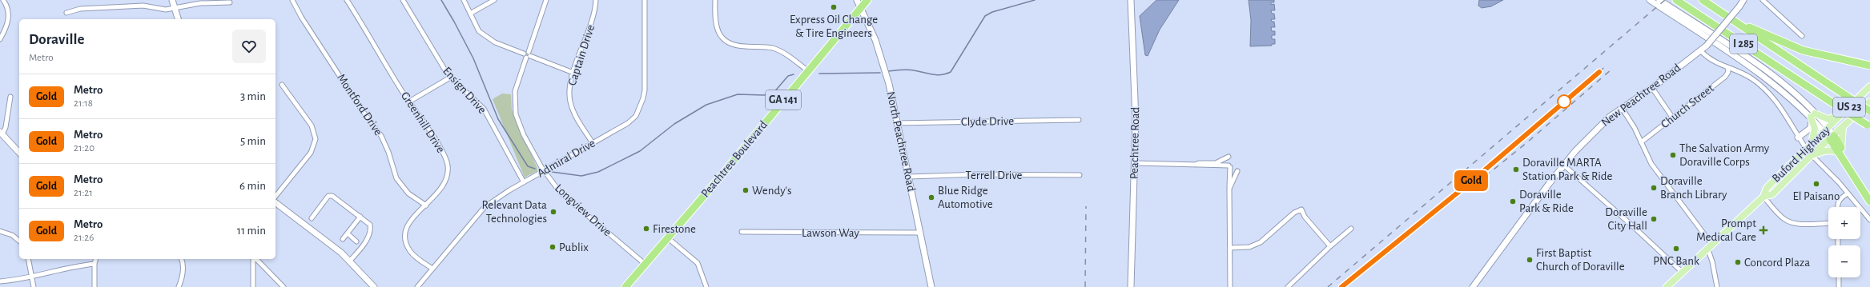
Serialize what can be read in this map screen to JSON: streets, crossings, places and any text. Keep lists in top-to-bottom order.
{
  "streets": {
    "highway": ["I 285", "GA 141", "Peachtree Boulevard"],
    "main road": ["US 23", "Buford Highway"],
    "street": [
      "Captain Drive",
      "Ensign Drive",
      "New Peachtree Road",
      "Montford Drive",
      "Church Street",
      "Clyde Drive",
      "Greenhill Drive",
      "North Peachtree Road",
      "Peachtree Road",
      "Admiral Drive",
      "Terrell Drive",
      "Longview Drive",
      "Lawson Way"
    ]
  },
  "crossings": [
    ["Captain Drive", "Admiral Drive"],
    ["Ensign Drive", "Admiral Drive"],
    ["Montford Drive", "Greenhill Drive"],
    ["Clyde Drive", "North Peachtree Road"],
    ["Greenhill Drive", "Admiral Drive"],
    ["North Peachtree Road", "Peachtree Boulevard"],
    ["North Peachtree Road", "Terrell Drive"],
    ["North Peachtree Road", "Lawson Way"],
    ["Admiral Drive", "Longview Drive"],
    ["Peachtree Boulevard", "Longview Drive"]
  ],
  "places": {
    "other": [
      "Express Oil Change & Tire Engineers",
      "The Salvation Army Doraville Corps",
      "Doraville MARTA Station Park & Ride",
      "El Paisano",
      "Doraville Branch Library",
      "Wendy's",
      "Blue Ridge Automotive",
      "Doraville Park & Ride",
      "Relevant Data Technologies",
      "Doraville City Hall",
      "Firestone",
      "Publix",
      "PNC Bank",
      "First Baptist Church of Doraville",
      "Concord Plaza"
    ],
    "health": ["Prompt Medical Care"]
  },
  "lines": ["metro line Gold"],
  "page": {
    "on_map": "Gold",
    "heading": ["Doraville", "Metro"],
    "list": [
      {
        "mark": "Gold",
        "name": "Metro",
        "note": "21:18",
        "value": "3 min"
      },
      {
        "mark": "Gold",
        "name": "Metro",
        "note": "21:20",
        "value": "5 min"
      },
      {
        "mark": "Gold",
        "name": "Metro",
        "note": "21:21",
        "value": "6 min"
      },
      {
        "mark": "Gold",
        "name": "Metro",
        "note": "21:26",
        "value": "11 min"
      }
    ],
    "map_buttons": ["+", "−"]
  }
}
